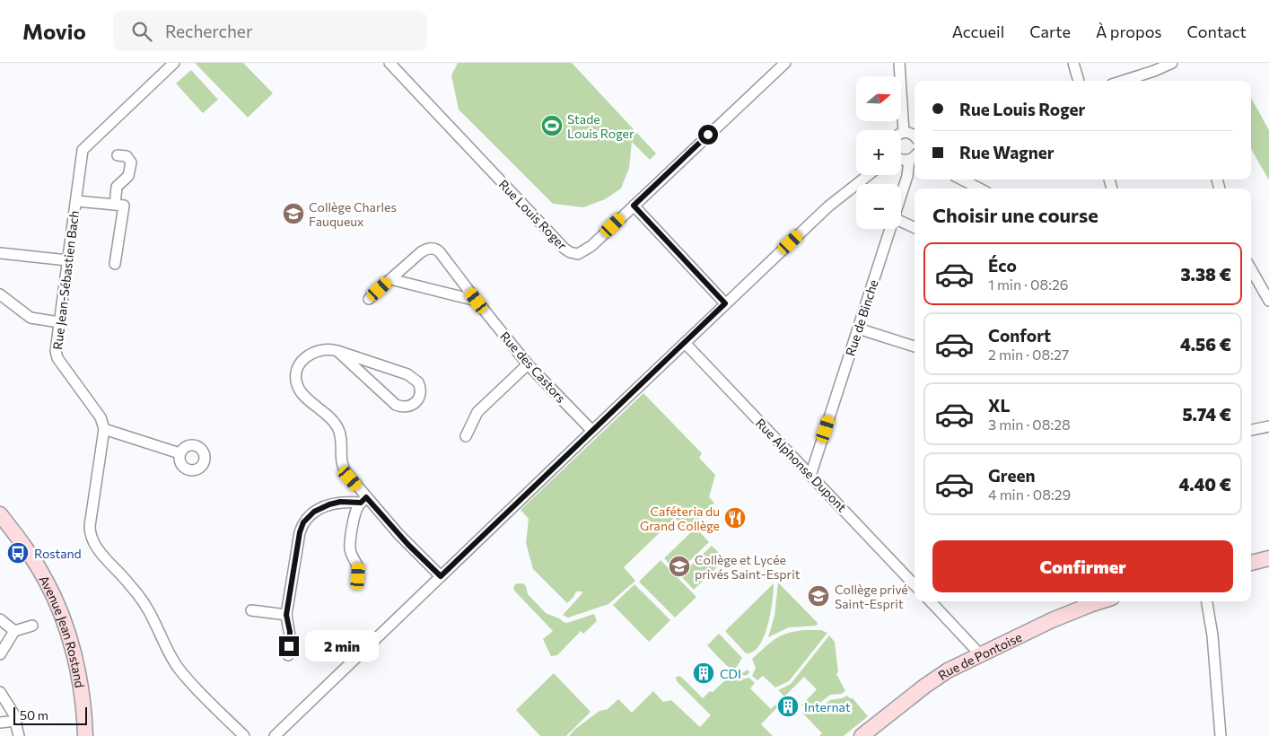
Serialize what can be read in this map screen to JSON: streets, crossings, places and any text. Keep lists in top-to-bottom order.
{
  "streets": {
    "street": [
      "Rue Louis Roger",
      "Rue Jean-Sébastien Bach",
      "Rue de Binche",
      "Rue des Castors",
      "Rue Alphonse Dupont",
      "Avenue Jean Rostand",
      "Rue de Pontoise"
    ]
  },
  "crossings": [
    ["Rue de Binche", "Rue Alphonse Dupont"]
  ],
  "places": {
    "sports": ["Stade Louis Roger"],
    "school or university": ["Collège Charles Fauqueux", "Collège et Lycée privés Saint-Esprit", "Collège privé Saint-Esprit"],
    "restaurant": ["Caféteria du Grand Collège"],
    "bus stop": ["Rostand"],
    "building": ["CDI", "Internat"]
  },
  "scale_bar": "50 m",
  "north": "right",
  "page": {
    "header": "Movio",
    "search": "Rechercher",
    "nav": [
      "Accueil",
      "Carte",
      "À propos",
      "Contact"
    ],
    "map_buttons": ["+", "−"],
    "banner": ["Rue Louis Roger", "Rue Wagner"],
    "heading": "Choisir une course",
    "list": [
      {
        "name": "Éco",
        "note": "1 min · 08:26",
        "value": "3.38 €"
      },
      {
        "name": "Confort",
        "note": "2 min · 08:27",
        "value": "4.56 €"
      },
      {
        "name": "XL",
        "note": "3 min · 08:28",
        "value": "5.74 €"
      },
      {
        "name": "Green",
        "note": "4 min · 08:29",
        "value": "4.40 €"
      }
    ],
    "buttons": "Confirmer",
    "bubble": "2 min",
    "scale": "50 m"
  }
}
